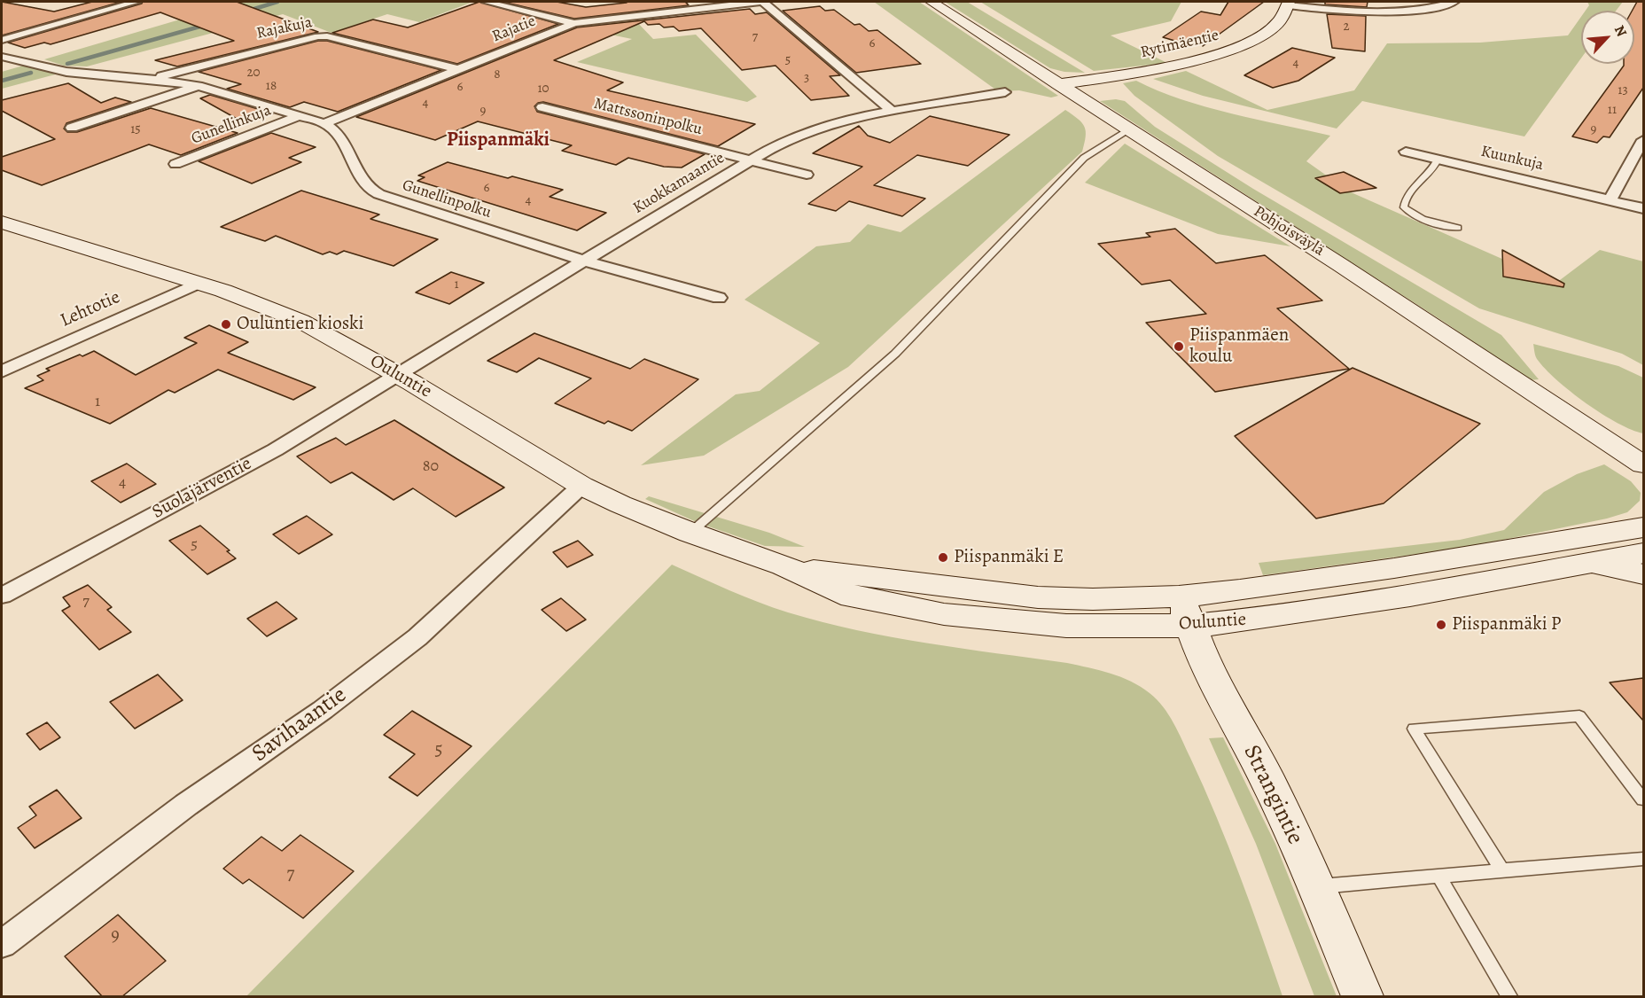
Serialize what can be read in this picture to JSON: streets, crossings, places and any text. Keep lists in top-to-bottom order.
{
  "streets": {
    "main road": [
      "Rytimäentie",
      "Pohjoisväylä",
      "Ouluntie",
      "Strangintie"
    ],
    "street": [
      "Rajakuja",
      "Rajatie",
      "Mattssoninpolku",
      "Gunellinkuja",
      "Kuunkuja",
      "Kuokkamaantie",
      "Gunellinpolku",
      "Lehtotie",
      "Suolajärventie",
      "Savihaantie"
    ]
  },
  "crossings": [
    ["Rajakuja", "Rajatie"],
    ["Rajakuja", "Gunellinpolku"],
    ["Rajatie", "Gunellinpolku"],
    ["Rytimäentie", "Pohjoisväylä"],
    ["Mattssoninpolku", "Kuokkamaantie"],
    ["Gunellinkuja", "Gunellinpolku"],
    ["Kuokkamaantie", "Gunellinpolku"],
    ["Kuokkamaantie", "Ouluntie"],
    ["Kuokkamaantie", "Suolajärventie"],
    ["Lehtotie", "Ouluntie"],
    ["Ouluntie", "Suolajärventie"],
    ["Ouluntie", "Savihaantie"],
    ["Ouluntie", "Strangintie"]
  ],
  "districts": ["Piispanmäki"],
  "places": [
    "Ouluntien kioski",
    "Piispanmäen koulu",
    "Piispanmäki E",
    "Piispanmäki P"
  ],
  "house_numbers": [
    "2",
    "7",
    "6",
    "5",
    "4",
    "20",
    "8",
    "3",
    "18",
    "6",
    "10",
    "13",
    "4",
    "11",
    "9",
    "15",
    "9",
    "6",
    "4",
    "1",
    "1",
    "80",
    "4",
    "5",
    "7",
    "5",
    "7",
    "9"
  ],
  "north": "top right"
}
